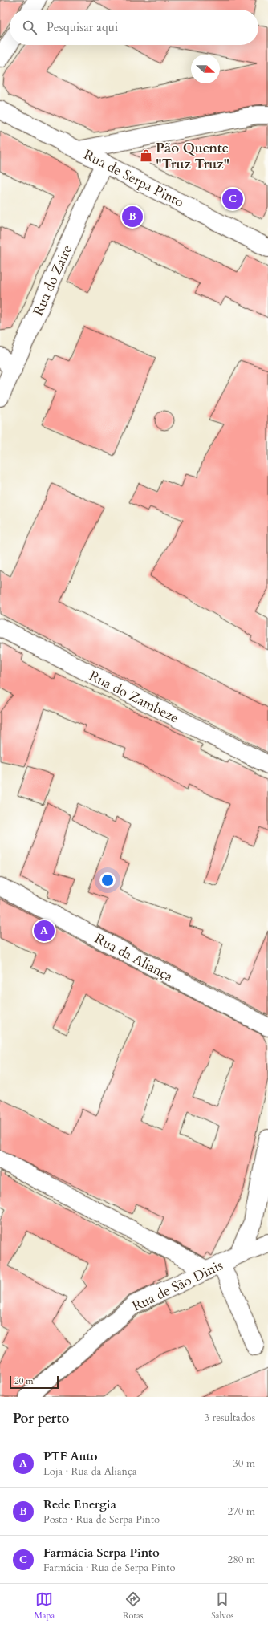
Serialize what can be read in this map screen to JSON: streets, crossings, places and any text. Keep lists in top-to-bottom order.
{
  "streets": {
    "street": [
      "Rua de Serpa Pinto",
      "Rua do Zaire",
      "Rua do Zambeze",
      "Rua da Aliança",
      "Rua de São Dinis"
    ]
  },
  "crossings": [
    ["Rua de Serpa Pinto", "Rua do Zaire"]
  ],
  "places": {
    "shop": ["Pão Quente \"Truz Truz\""]
  },
  "scale_bar": "20 m",
  "north": "right",
  "page": {
    "search": "Pesquisar aqui",
    "pins": ["C", "B", "A"],
    "scale": "20 m",
    "heading": ["Por perto", "3 resultados"],
    "list": [
      {
        "mark": "A",
        "name": "PTF Auto",
        "note": "Loja · Rua da Aliança",
        "value": "30 m"
      },
      {
        "mark": "B",
        "name": "Rede Energia",
        "note": "Posto · Rua de Serpa Pinto",
        "value": "270 m"
      },
      {
        "mark": "C",
        "name": "Farmácia Serpa Pinto",
        "note": "Farmácia · Rua de Serpa Pinto",
        "value": "280 m"
      }
    ],
    "nav": ["Mapa", "Rotas", "Salvos"]
  }
}
